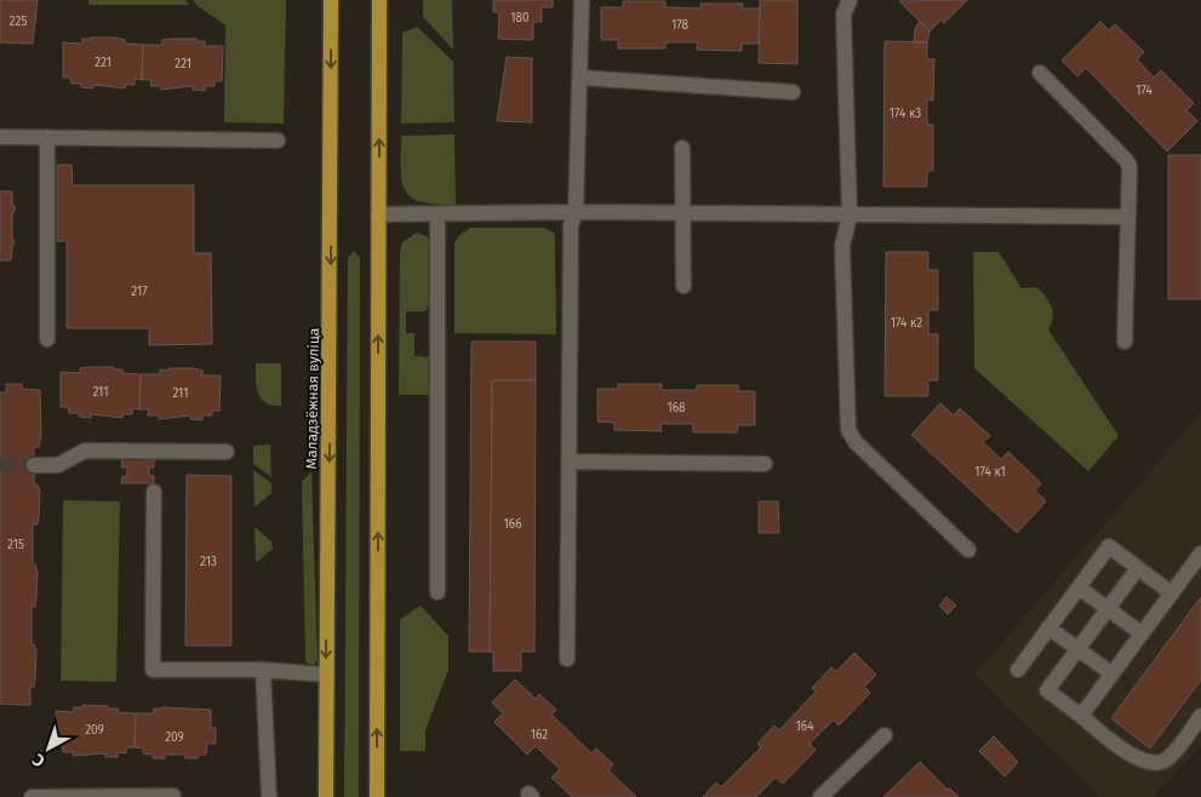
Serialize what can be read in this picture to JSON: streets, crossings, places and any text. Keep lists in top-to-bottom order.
{
  "streets": {
    "main road": ["Маладзёжная вуліца"]
  },
  "house_numbers": [
    "180",
    "225",
    "178",
    "221",
    "221",
    "174",
    "174 к3",
    "217",
    "174 к2",
    "211",
    "211",
    "168",
    "174 к1",
    "166",
    "215",
    "213",
    "164",
    "209",
    "162",
    "209"
  ],
  "north": "bottom left"
}
